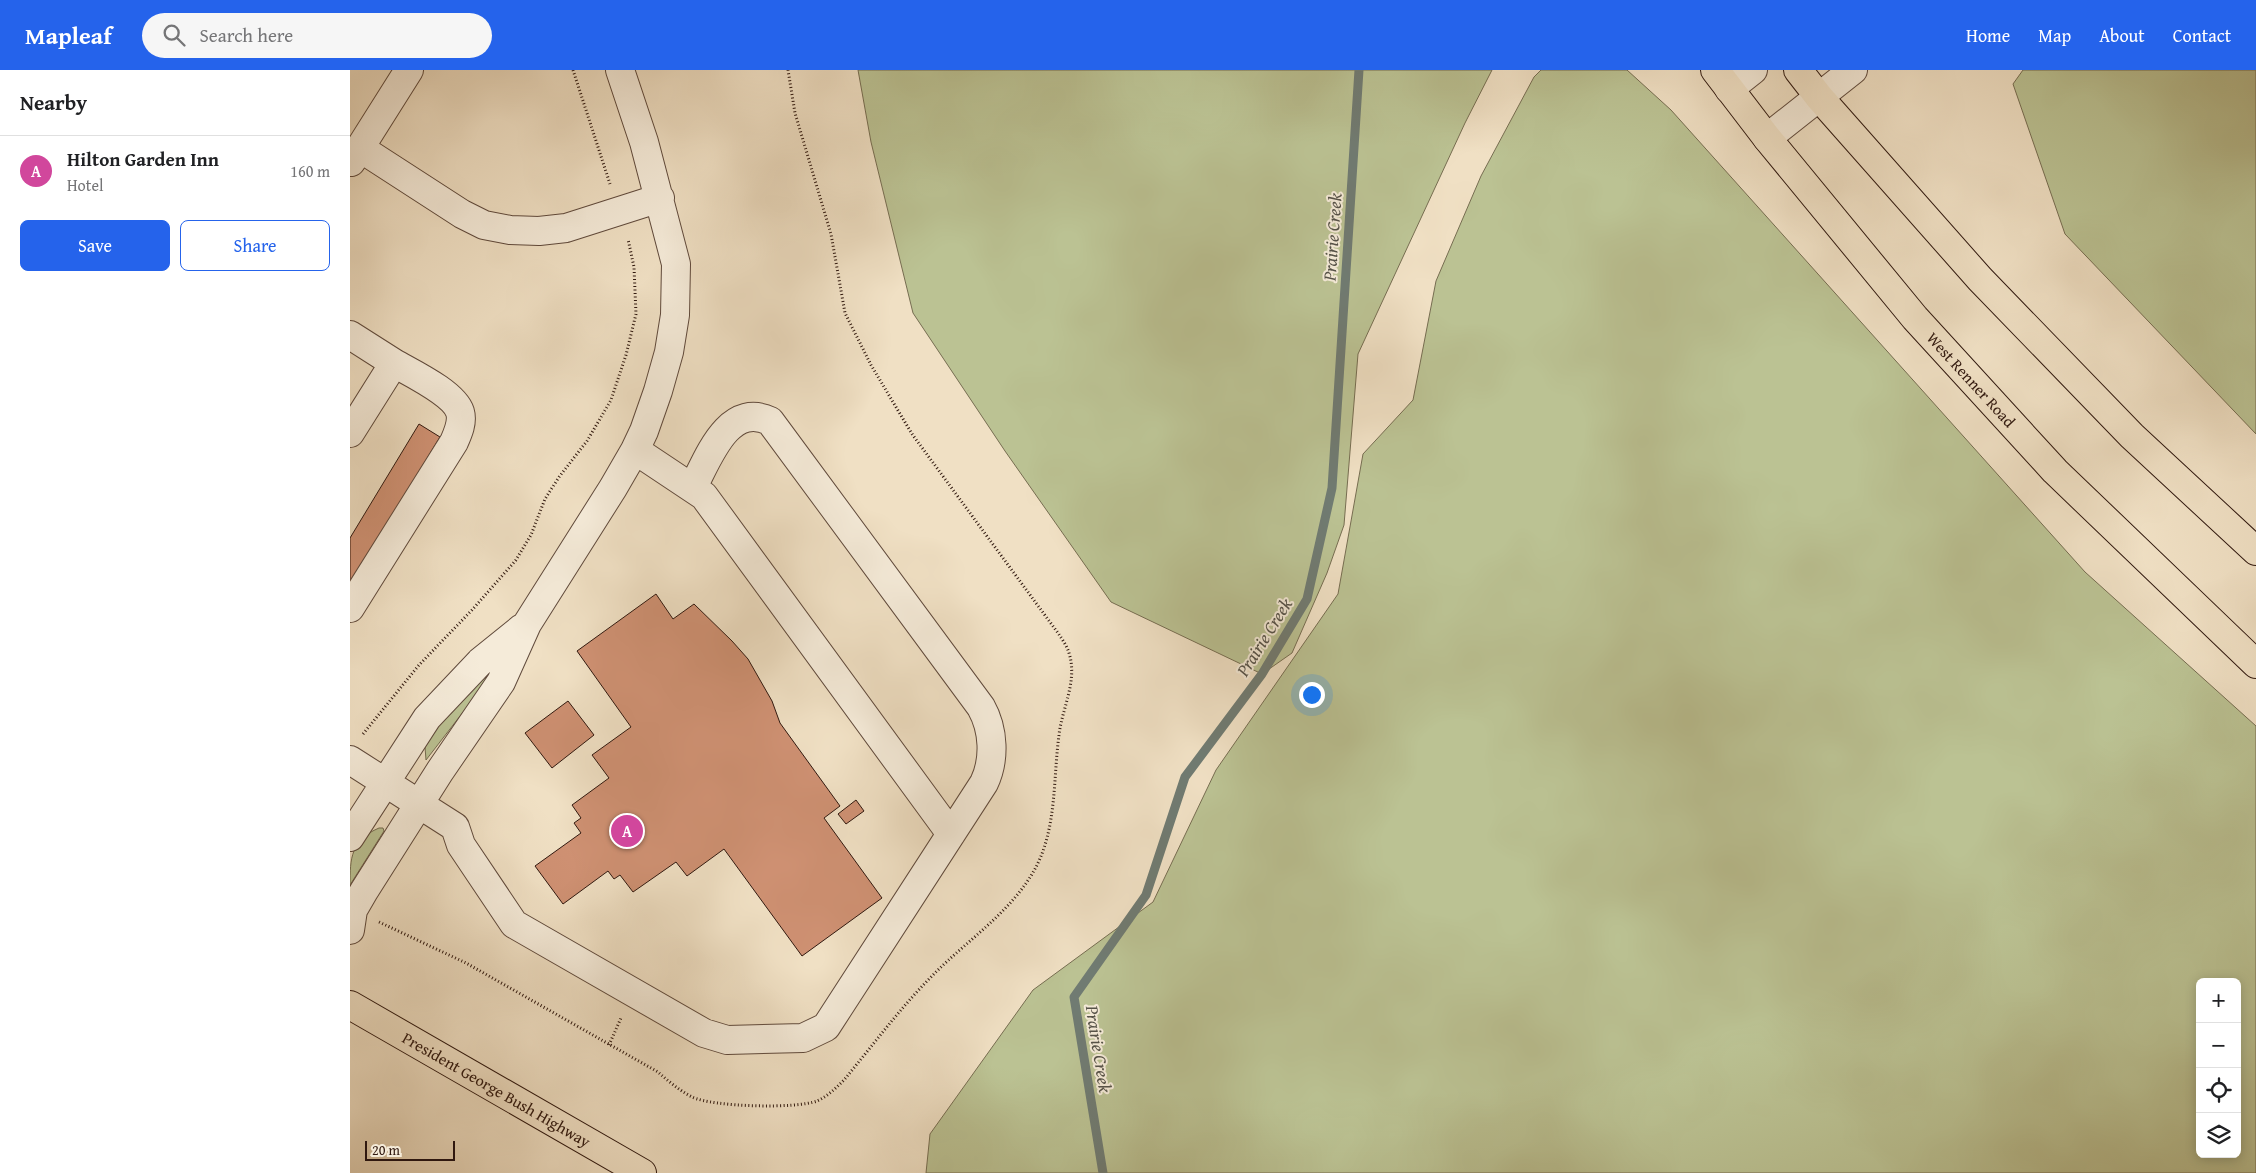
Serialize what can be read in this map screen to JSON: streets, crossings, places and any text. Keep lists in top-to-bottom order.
{
  "streets": {
    "main road": ["West Renner Road", "President George Bush Highway"]
  },
  "water": ["Prairie Creek"],
  "scale_bar": "20 m",
  "page": {
    "header": "Mapleaf",
    "search": "Search here",
    "nav": [
      "Home",
      "Map",
      "About",
      "Contact"
    ],
    "heading": "Nearby",
    "list": [
      {
        "mark": "A",
        "name": "Hilton Garden Inn",
        "note": "Hotel",
        "value": "160 m"
      }
    ],
    "buttons": ["Save", "Share"],
    "pins": "A",
    "map_buttons": ["+", "−"],
    "scale": "20 m"
  }
}
